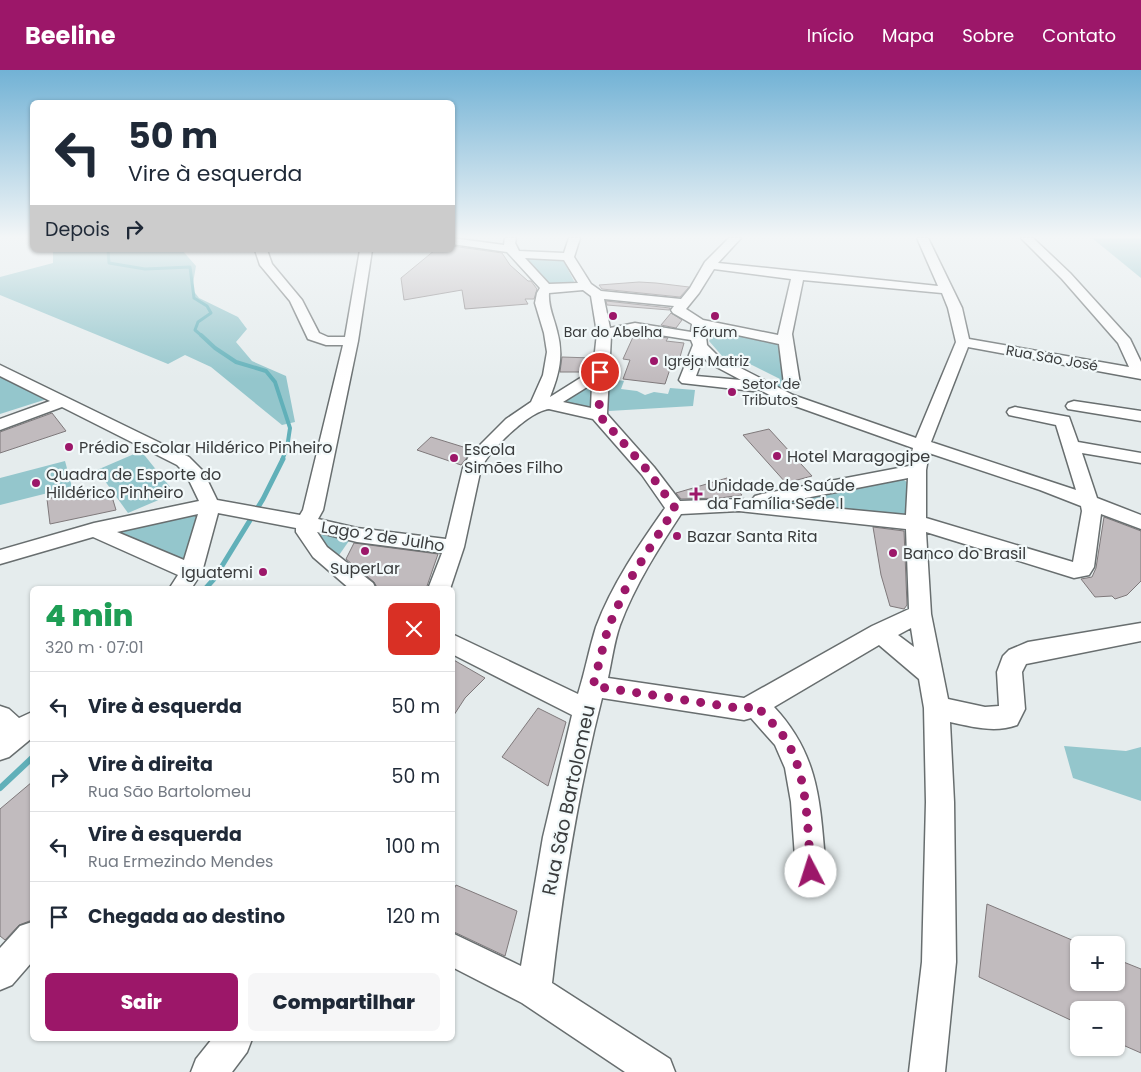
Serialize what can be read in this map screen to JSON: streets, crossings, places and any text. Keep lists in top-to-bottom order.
{
  "streets": {
    "street": ["Rua São José", "Lago 2 de Julho", "Rua São Bartolomeu"]
  },
  "places": {
    "other": [
      "Bar do Abelha",
      "Fórum",
      "Igreja Matriz",
      "Setor de Tributos",
      "Prédio Escolar Hildérico Pinheiro",
      "Hotel Maragogipe",
      "Escola Simões Filho",
      "Quadra de Esporte do Hildérico Pinheiro",
      "Bazar Santa Rita",
      "SuperLar",
      "Banco do Brasil",
      "Iguatemi"
    ],
    "health": ["Unidade de Saúde da Família Sede I"]
  },
  "page": {
    "header": "Beeline",
    "nav": [
      "Início",
      "Mapa",
      "Sobre",
      "Contato"
    ],
    "turn": ["50 m", "Vire à esquerda"],
    "then": "Depois",
    "heading": ["4 min", "320 m · 07:01"],
    "list": [
      {
        "name": "Vire à esquerda",
        "value": "50 m"
      },
      {
        "name": "Vire à direita",
        "note": "Rua São Bartolomeu",
        "value": "50 m"
      },
      {
        "name": "Vire à esquerda",
        "note": "Rua Ermezindo Mendes",
        "value": "100 m"
      },
      {
        "name": "Chegada ao destino",
        "value": "120 m"
      }
    ],
    "map_buttons": ["+", "−"],
    "buttons": ["Sair", "Compartilhar"]
  }
}
